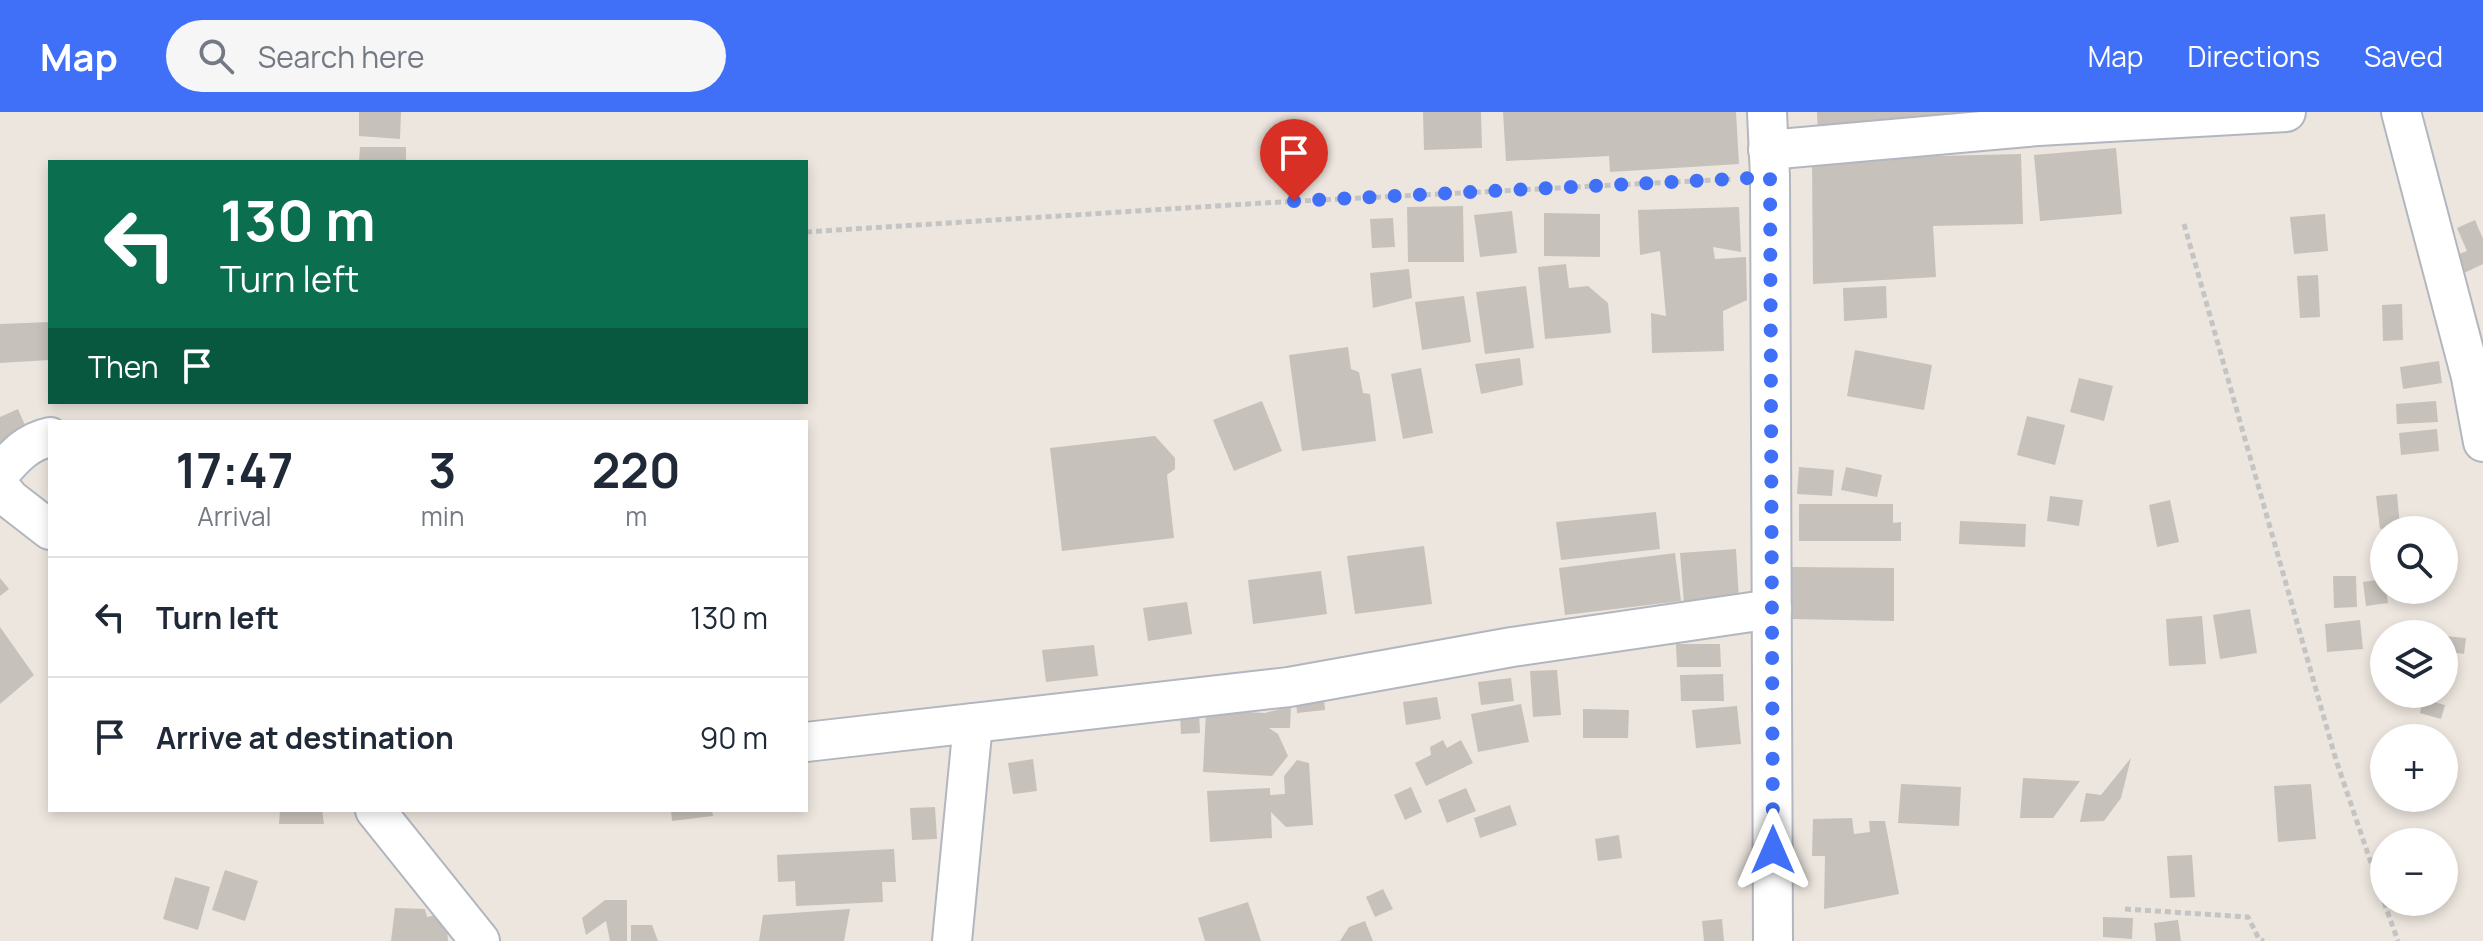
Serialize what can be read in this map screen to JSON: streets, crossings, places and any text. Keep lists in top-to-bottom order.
{
  "page": {
    "header": "Map",
    "search": "Search here",
    "nav": ["Map", "Directions", "Saved"],
    "turn": ["130 m", "Turn left"],
    "then": "Then",
    "eta": [
      "17:47",
      "Arrival",
      "3",
      "min",
      "220",
      "m"
    ],
    "map_buttons": ["+", "−"],
    "list": [
      {
        "name": "Turn left",
        "value": "130 m"
      },
      {
        "name": "Arrive at destination",
        "value": "90 m"
      }
    ]
  }
}
